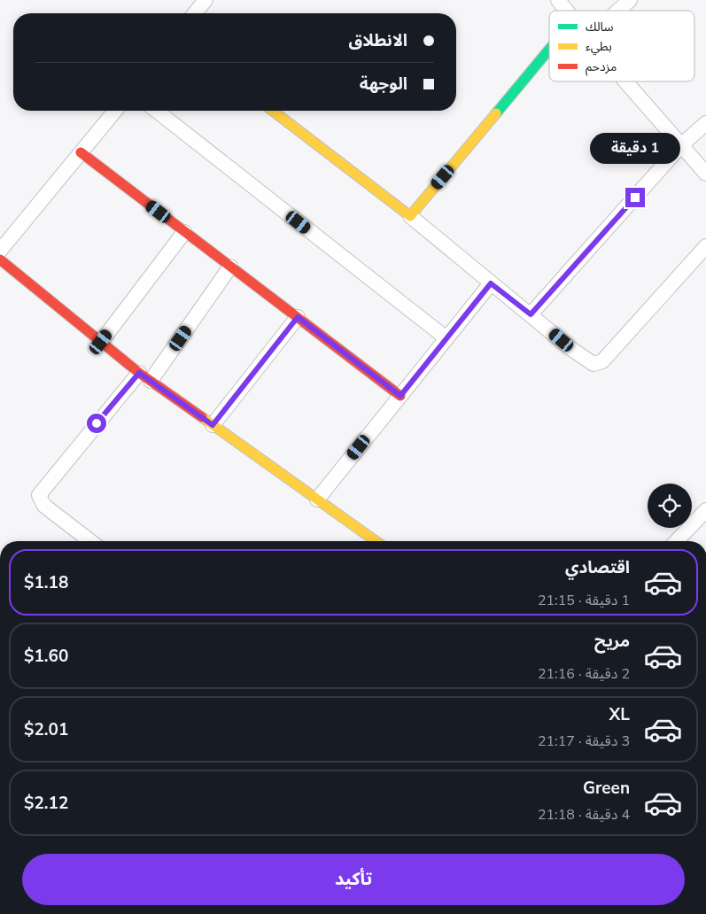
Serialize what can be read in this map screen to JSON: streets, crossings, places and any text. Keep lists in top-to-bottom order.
{
  "legend": ["سالك", "بطيء", "مزدحم"],
  "page": {
    "banner": ["الانطلاق", "الوجهة"],
    "bubble": "1 دقيقة",
    "list": [
      {
        "name": "اقتصادي",
        "note": "1 دقيقة · 21:15",
        "value": "$1.18"
      },
      {
        "name": "مريح",
        "note": "2 دقيقة · 21:16",
        "value": "$1.60"
      },
      {
        "name": "XL",
        "note": "3 دقيقة · 21:17",
        "value": "$2.01"
      },
      {
        "name": "Green",
        "note": "4 دقيقة · 21:18",
        "value": "$2.12"
      }
    ],
    "buttons": "تأكيد"
  }
}
